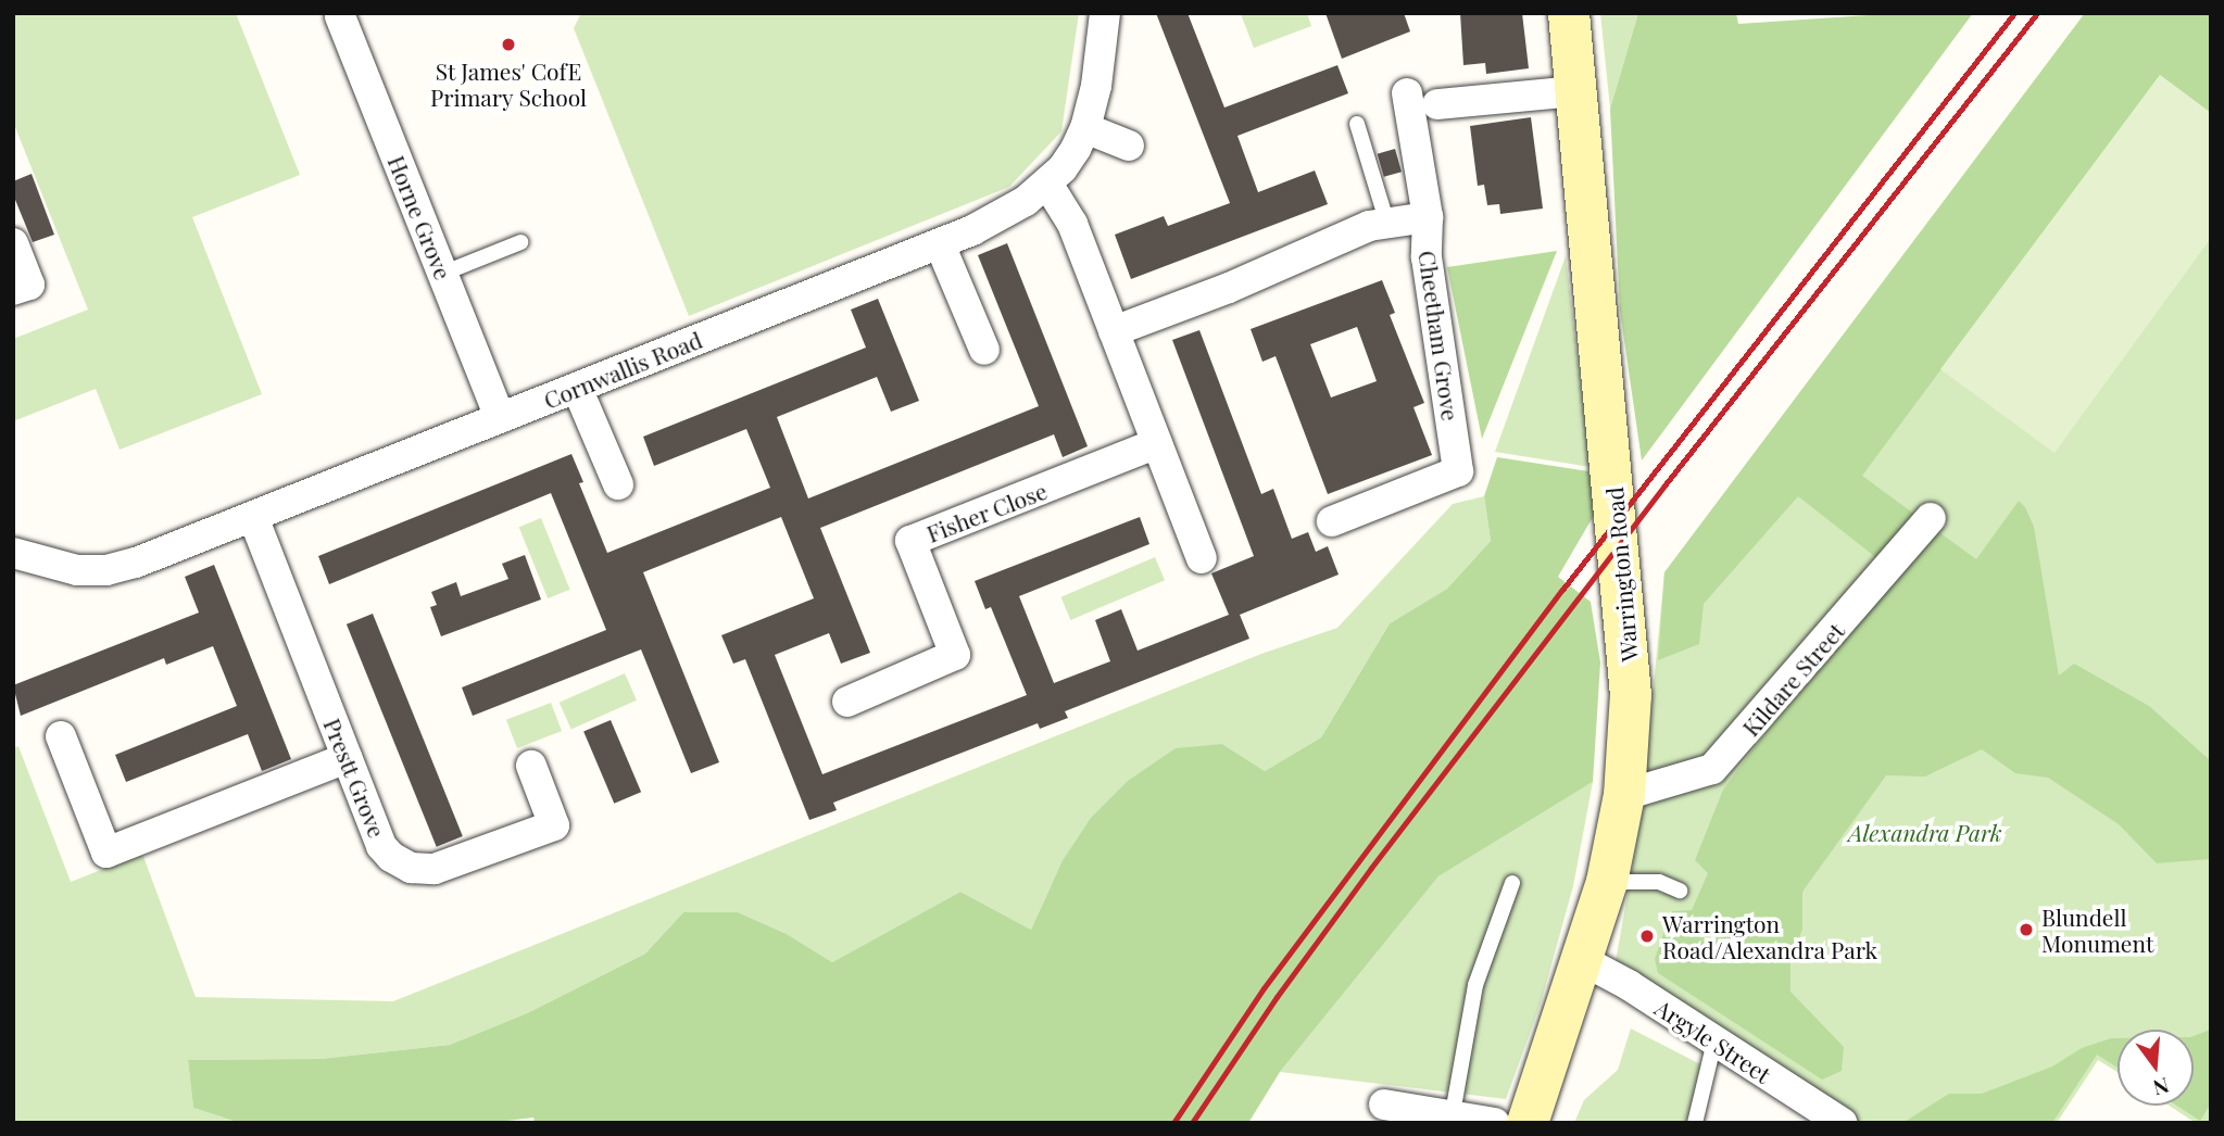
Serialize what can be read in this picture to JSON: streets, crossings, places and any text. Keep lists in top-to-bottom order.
{
  "streets": {
    "main road": ["Warrington Road"],
    "street": [
      "Horne Grove",
      "Cheetham Grove",
      "Cornwallis Road",
      "Fisher Close",
      "Kildare Street",
      "Prestt Grove",
      "Argyle Street"
    ]
  },
  "crossings": [
    ["Horne Grove", "Cornwallis Road"],
    ["Cornwallis Road", "Prestt Grove"],
    ["Warrington Road", "Kildare Street"],
    ["Warrington Road", "Argyle Street"]
  ],
  "parks": ["Alexandra Park"],
  "places": ["St James' CofE Primary School", "Blundell Monument", "Warrington Road/Alexandra Park"],
  "north": "bottom"
}
